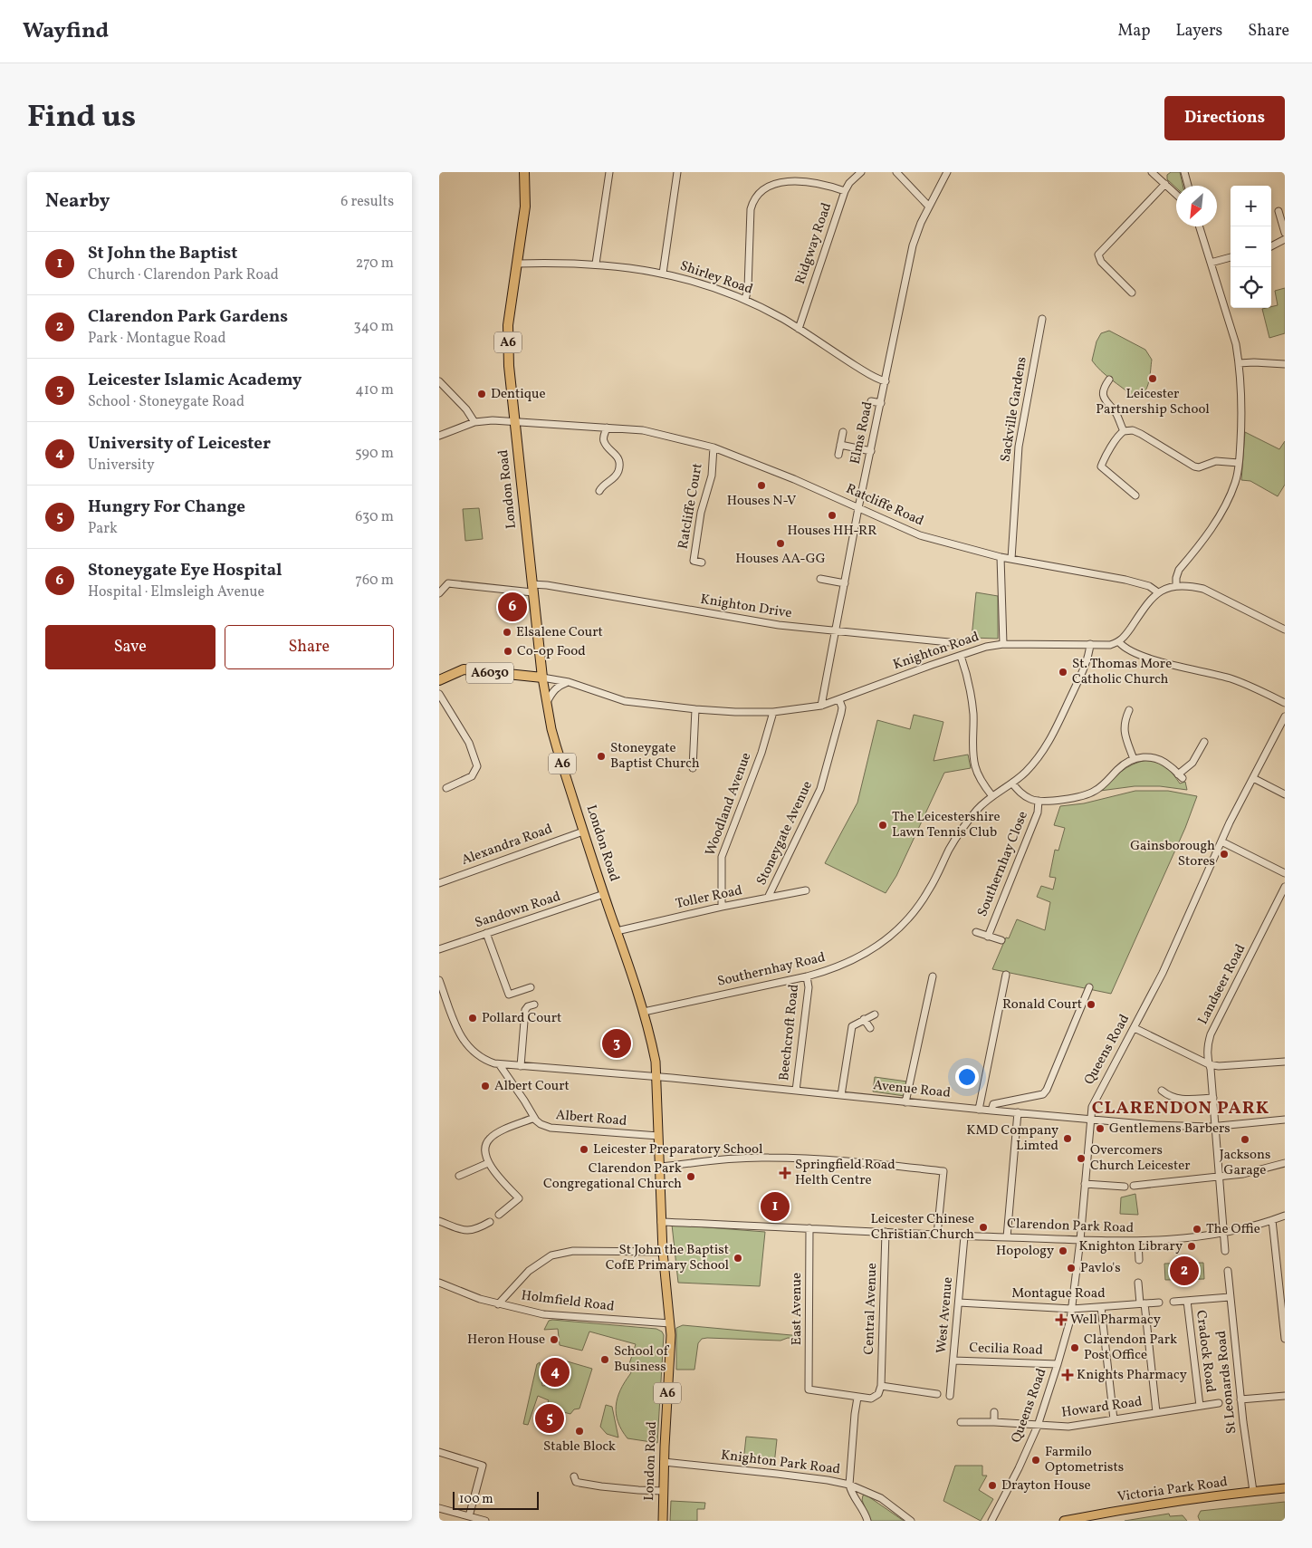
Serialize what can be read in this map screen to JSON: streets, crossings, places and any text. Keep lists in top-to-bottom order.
{
  "streets": {
    "highway": ["A6", "London Road", "A6030"],
    "main road": ["Victoria Park Road"],
    "street": [
      "Ridgway Road",
      "Shirley Road",
      "Sackville Gardens",
      "Elms Road",
      "Ratcliffe Road",
      "Ratcliffe Court",
      "Knighton Drive",
      "Knighton Road",
      "Woodland Avenue",
      "Stoneygate Avenue",
      "Alexandra Road",
      "Southernhay Close",
      "Toller Road",
      "Sandown Road",
      "Southernhay Road",
      "Landseer Road",
      "Beechcroft Road",
      "Queens Road",
      "Avenue Road",
      "Albert Road",
      "Clarendon Park Road",
      "Montague Road",
      "Holmfield Road",
      "East Avenue",
      "Central Avenue",
      "West Avenue",
      "Cecilia Road",
      "Cradock Road",
      "St Leonards Road",
      "Howard Road",
      "Knighton Park Road"
    ]
  },
  "crossings": [
    ["Ridgway Road", "Shirley Road"],
    ["Shirley Road", "Elms Road"],
    ["Shirley Road", "London Road"],
    ["Sackville Gardens", "Ratcliffe Road"],
    ["Elms Road", "Ratcliffe Road"],
    ["Elms Road", "Knighton Drive"],
    ["Elms Road", "Knighton Road"],
    ["London Road", "Ratcliffe Road"],
    ["London Road", "Knighton Drive"],
    ["London Road", "Knighton Road"],
    ["London Road", "A6030"],
    ["London Road", "Alexandra Road"],
    ["London Road", "Toller Road"],
    ["London Road", "Sandown Road"],
    ["London Road", "Southernhay Road"],
    ["London Road", "Avenue Road"],
    ["London Road", "Albert Road"],
    ["London Road", "Clarendon Park Road"],
    ["London Road", "Holmfield Road"],
    ["London Road", "Knighton Park Road"],
    ["Ratcliffe Road", "Ratcliffe Court"],
    ["Knighton Road", "A6030"],
    ["Knighton Road", "Woodland Avenue"],
    ["Knighton Road", "Stoneygate Avenue"],
    ["Knighton Road", "Southernhay Road"],
    ["Woodland Avenue", "Toller Road"],
    ["Stoneygate Avenue", "Toller Road"],
    ["Southernhay Road", "Beechcroft Road"],
    ["Landseer Road", "Avenue Road"],
    ["Beechcroft Road", "Avenue Road"],
    ["Queens Road", "Avenue Road"],
    ["Queens Road", "Clarendon Park Road"],
    ["Queens Road", "Montague Road"],
    ["Queens Road", "Cecilia Road"],
    ["Queens Road", "Howard Road"],
    ["Clarendon Park Road", "East Avenue"],
    ["Clarendon Park Road", "Central Avenue"],
    ["Clarendon Park Road", "West Avenue"],
    ["Montague Road", "West Avenue"],
    ["West Avenue", "Cecilia Road"],
    ["Cradock Road", "Howard Road"],
    ["St Leonards Road", "Victoria Park Road"]
  ],
  "districts": ["CLARENDON PARK"],
  "places": {
    "other": [
      "Leicester Partnership School",
      "Dentique",
      "Houses N-V",
      "Houses HH-RR",
      "Houses AA-GG",
      "Elsalene Court",
      "Co-op Food",
      "St. Thomas More Catholic Church",
      "Stoneygate Baptist Church",
      "The Leicestershire Lawn Tennis Club",
      "Gainsborough Stores",
      "Ronald Court",
      "Pollard Court",
      "Albert Court",
      "Gentlemens Barbers",
      "KMD Company Limted",
      "Jacksons Garage",
      "Leicester Preparatory School",
      "Overcomers Church Leicester",
      "Clarendon Park Congregational Church",
      "Leicester Chinese Christian Church",
      "The Offie",
      "Knighton Library",
      "Hopology",
      "St John the Baptist CofE Primary School",
      "Pavlo's",
      "Heron House",
      "Clarendon Park Post Office",
      "School of Business",
      "Stable Block",
      "Farmilo Optometrists",
      "Drayton House"
    ],
    "health": ["Springfield Road Helth Centre", "Well Pharmacy", "Knights Pharmacy"]
  },
  "scale_bar": "100 m",
  "north": "bottom left",
  "page": {
    "header": "Wayfind",
    "nav": ["Map", "Layers", "Share"],
    "title": "Find us",
    "buttons": [
      "Directions",
      ["Save", "Share"]
    ],
    "heading": ["Nearby", "6 results"],
    "map_buttons": ["+", "−"],
    "list": [
      {
        "mark": "1",
        "name": "St John the Baptist",
        "note": "Church · Clarendon Park Road",
        "value": "270 m"
      },
      {
        "mark": "2",
        "name": "Clarendon Park Gardens",
        "note": "Park · Montague Road",
        "value": "340 m"
      },
      {
        "mark": "3",
        "name": "Leicester Islamic Academy",
        "note": "School · Stoneygate Road",
        "value": "410 m"
      },
      {
        "mark": "4",
        "name": "University of Leicester",
        "note": "University",
        "value": "590 m"
      },
      {
        "mark": "5",
        "name": "Hungry For Change",
        "note": "Park",
        "value": "630 m"
      },
      {
        "mark": "6",
        "name": "Stoneygate Eye Hospital",
        "note": "Hospital · Elmsleigh Avenue",
        "value": "760 m"
      }
    ],
    "pins": [
      "6",
      "3",
      "1",
      "2",
      "4",
      "5"
    ],
    "scale": "100 m"
  }
}
